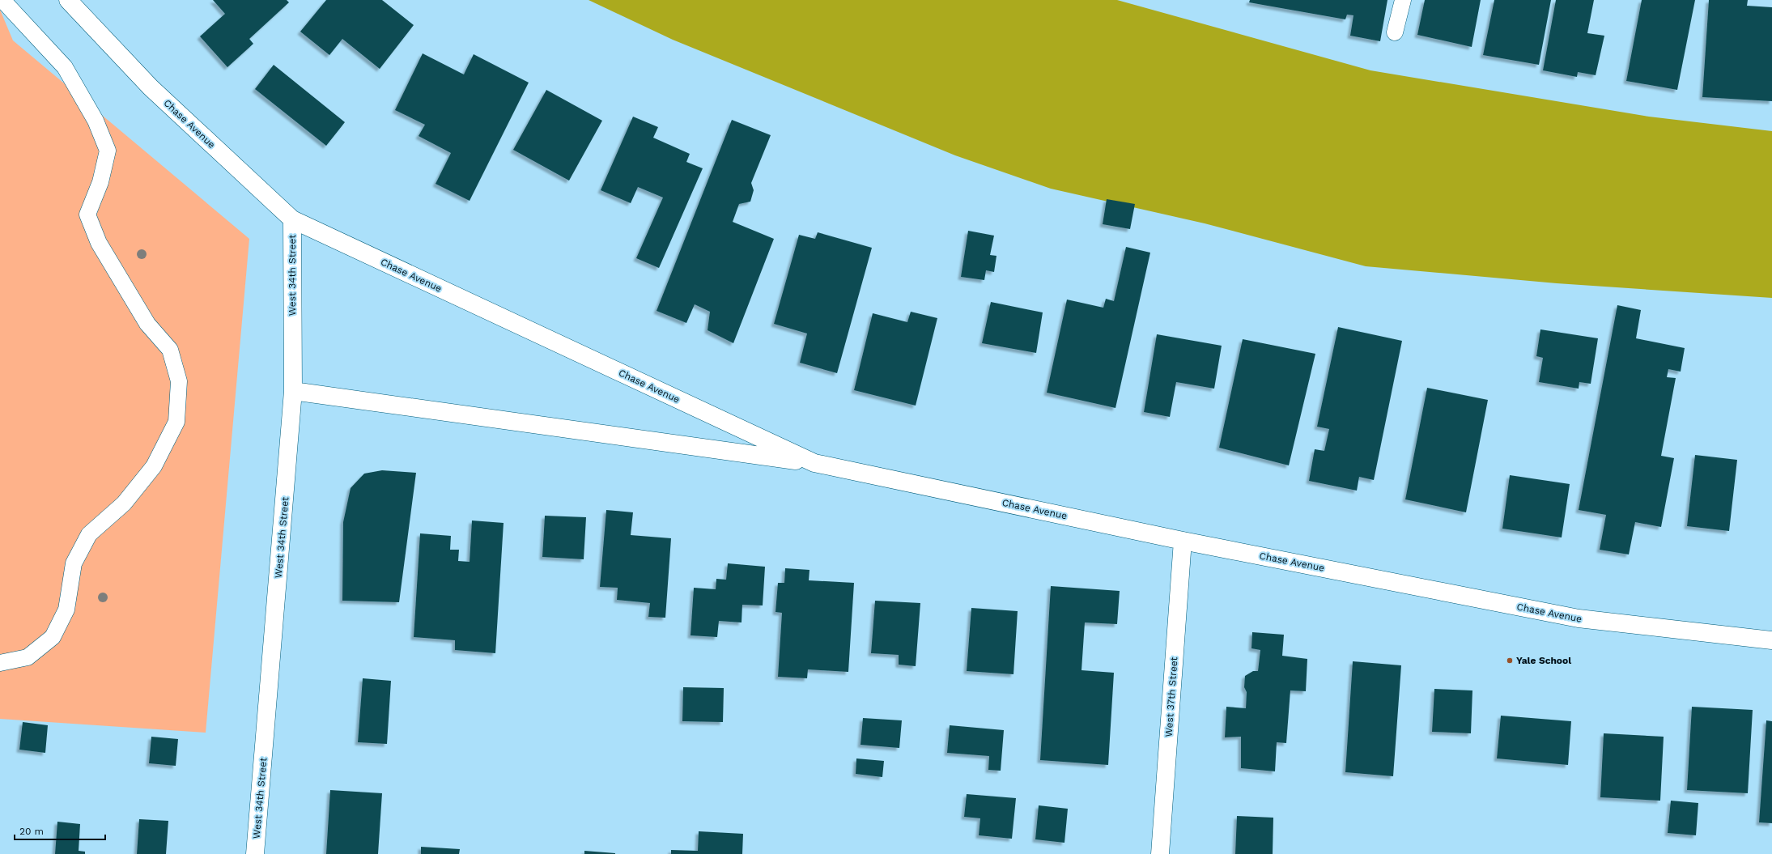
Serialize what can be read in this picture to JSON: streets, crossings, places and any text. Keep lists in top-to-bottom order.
{
  "streets": {
    "street": ["Chase Avenue", "West 34th Street", "West 37th Street"]
  },
  "crossings": [
    ["Chase Avenue", "West 34th Street"],
    ["Chase Avenue", "West 37th Street"]
  ],
  "places": ["Yale School"],
  "scale_bar": "20 m"
}
